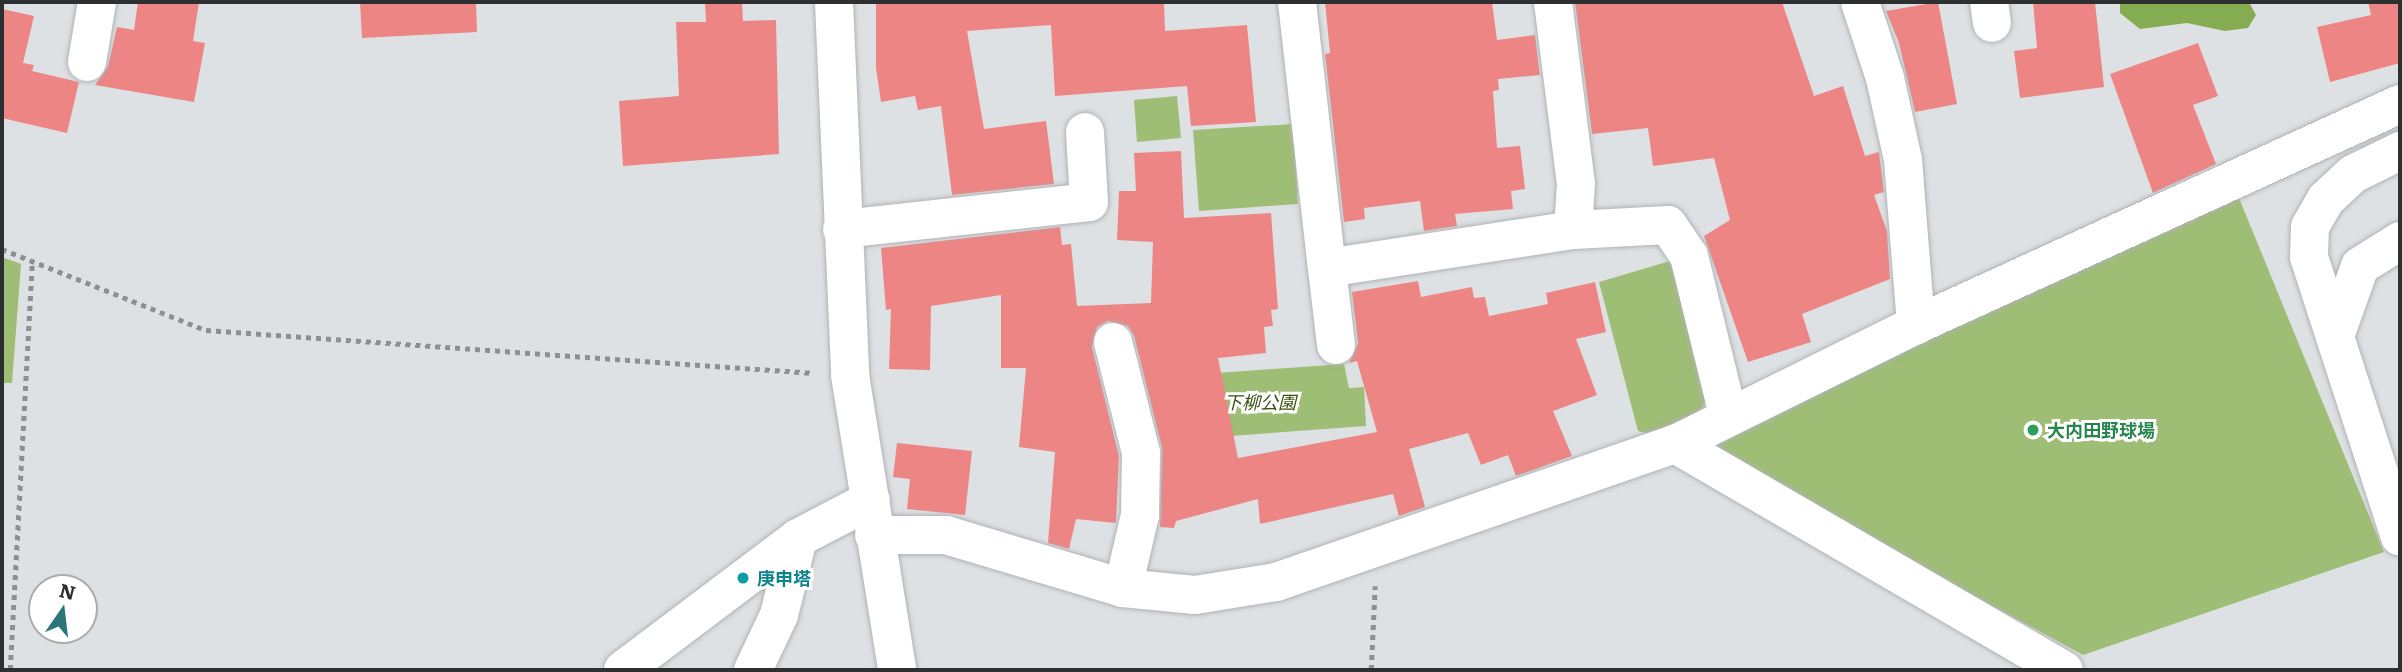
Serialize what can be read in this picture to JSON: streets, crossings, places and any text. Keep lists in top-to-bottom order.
{
  "parks": ["下柳公園"],
  "places": ["大内田野球場", "庚申塔"],
  "north": "top"
}
